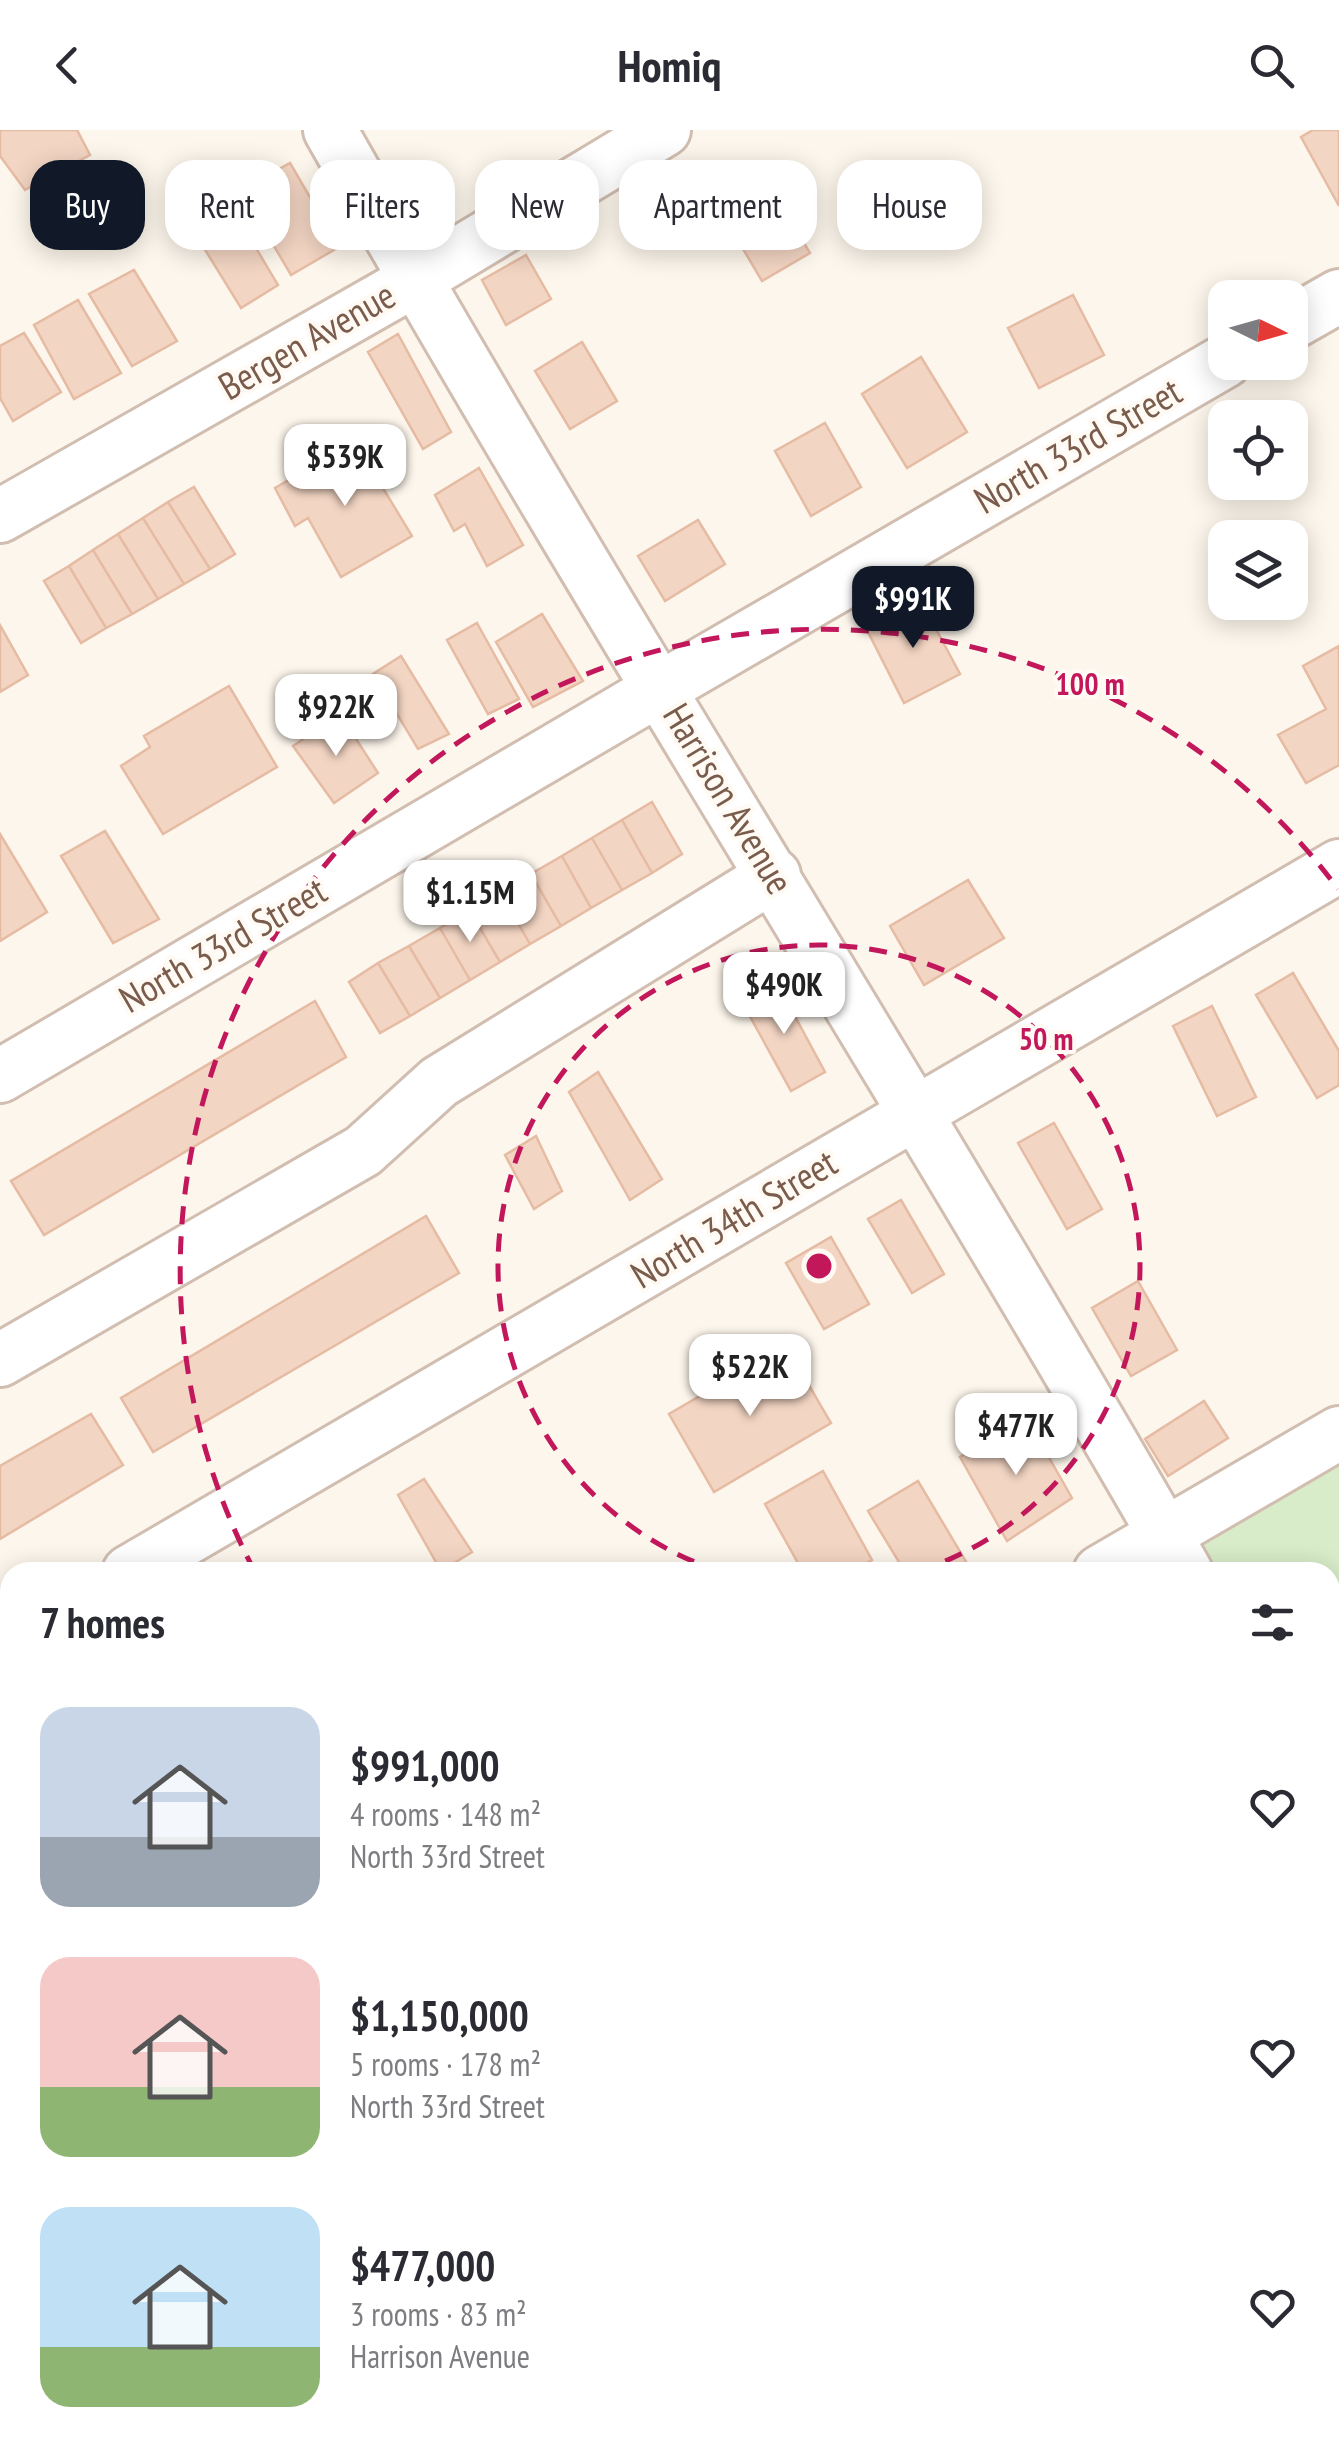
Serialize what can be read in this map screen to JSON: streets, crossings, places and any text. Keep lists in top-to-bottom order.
{
  "streets": {
    "street": [
      "Bergen Avenue",
      "North 33rd Street",
      "Harrison Avenue",
      "North 34th Street"
    ]
  },
  "crossings": [
    ["Bergen Avenue", "Harrison Avenue"],
    ["North 33rd Street", "Harrison Avenue"],
    ["Harrison Avenue", "North 34th Street"]
  ],
  "north": "right",
  "page": {
    "header": "Homiq",
    "chip": [
      "Buy",
      "Rent",
      "Filters",
      "New",
      "Apartment",
      "House"
    ],
    "price": [
      "$539K",
      "$991K",
      "$922K",
      "$1.15M",
      "$490K",
      "$522K",
      "$477K"
    ],
    "heading": "7 homes",
    "list": [
      {
        "name": "$991,000",
        "note": "4 rooms · 148 m² · North 33rd Street"
      },
      {
        "name": "$1,150,000",
        "note": "5 rooms · 178 m² · North 33rd Street"
      },
      {
        "name": "$477,000",
        "note": "3 rooms · 83 m² · Harrison Avenue"
      }
    ]
  },
  "rings": ["100 m", "50 m"]
}
